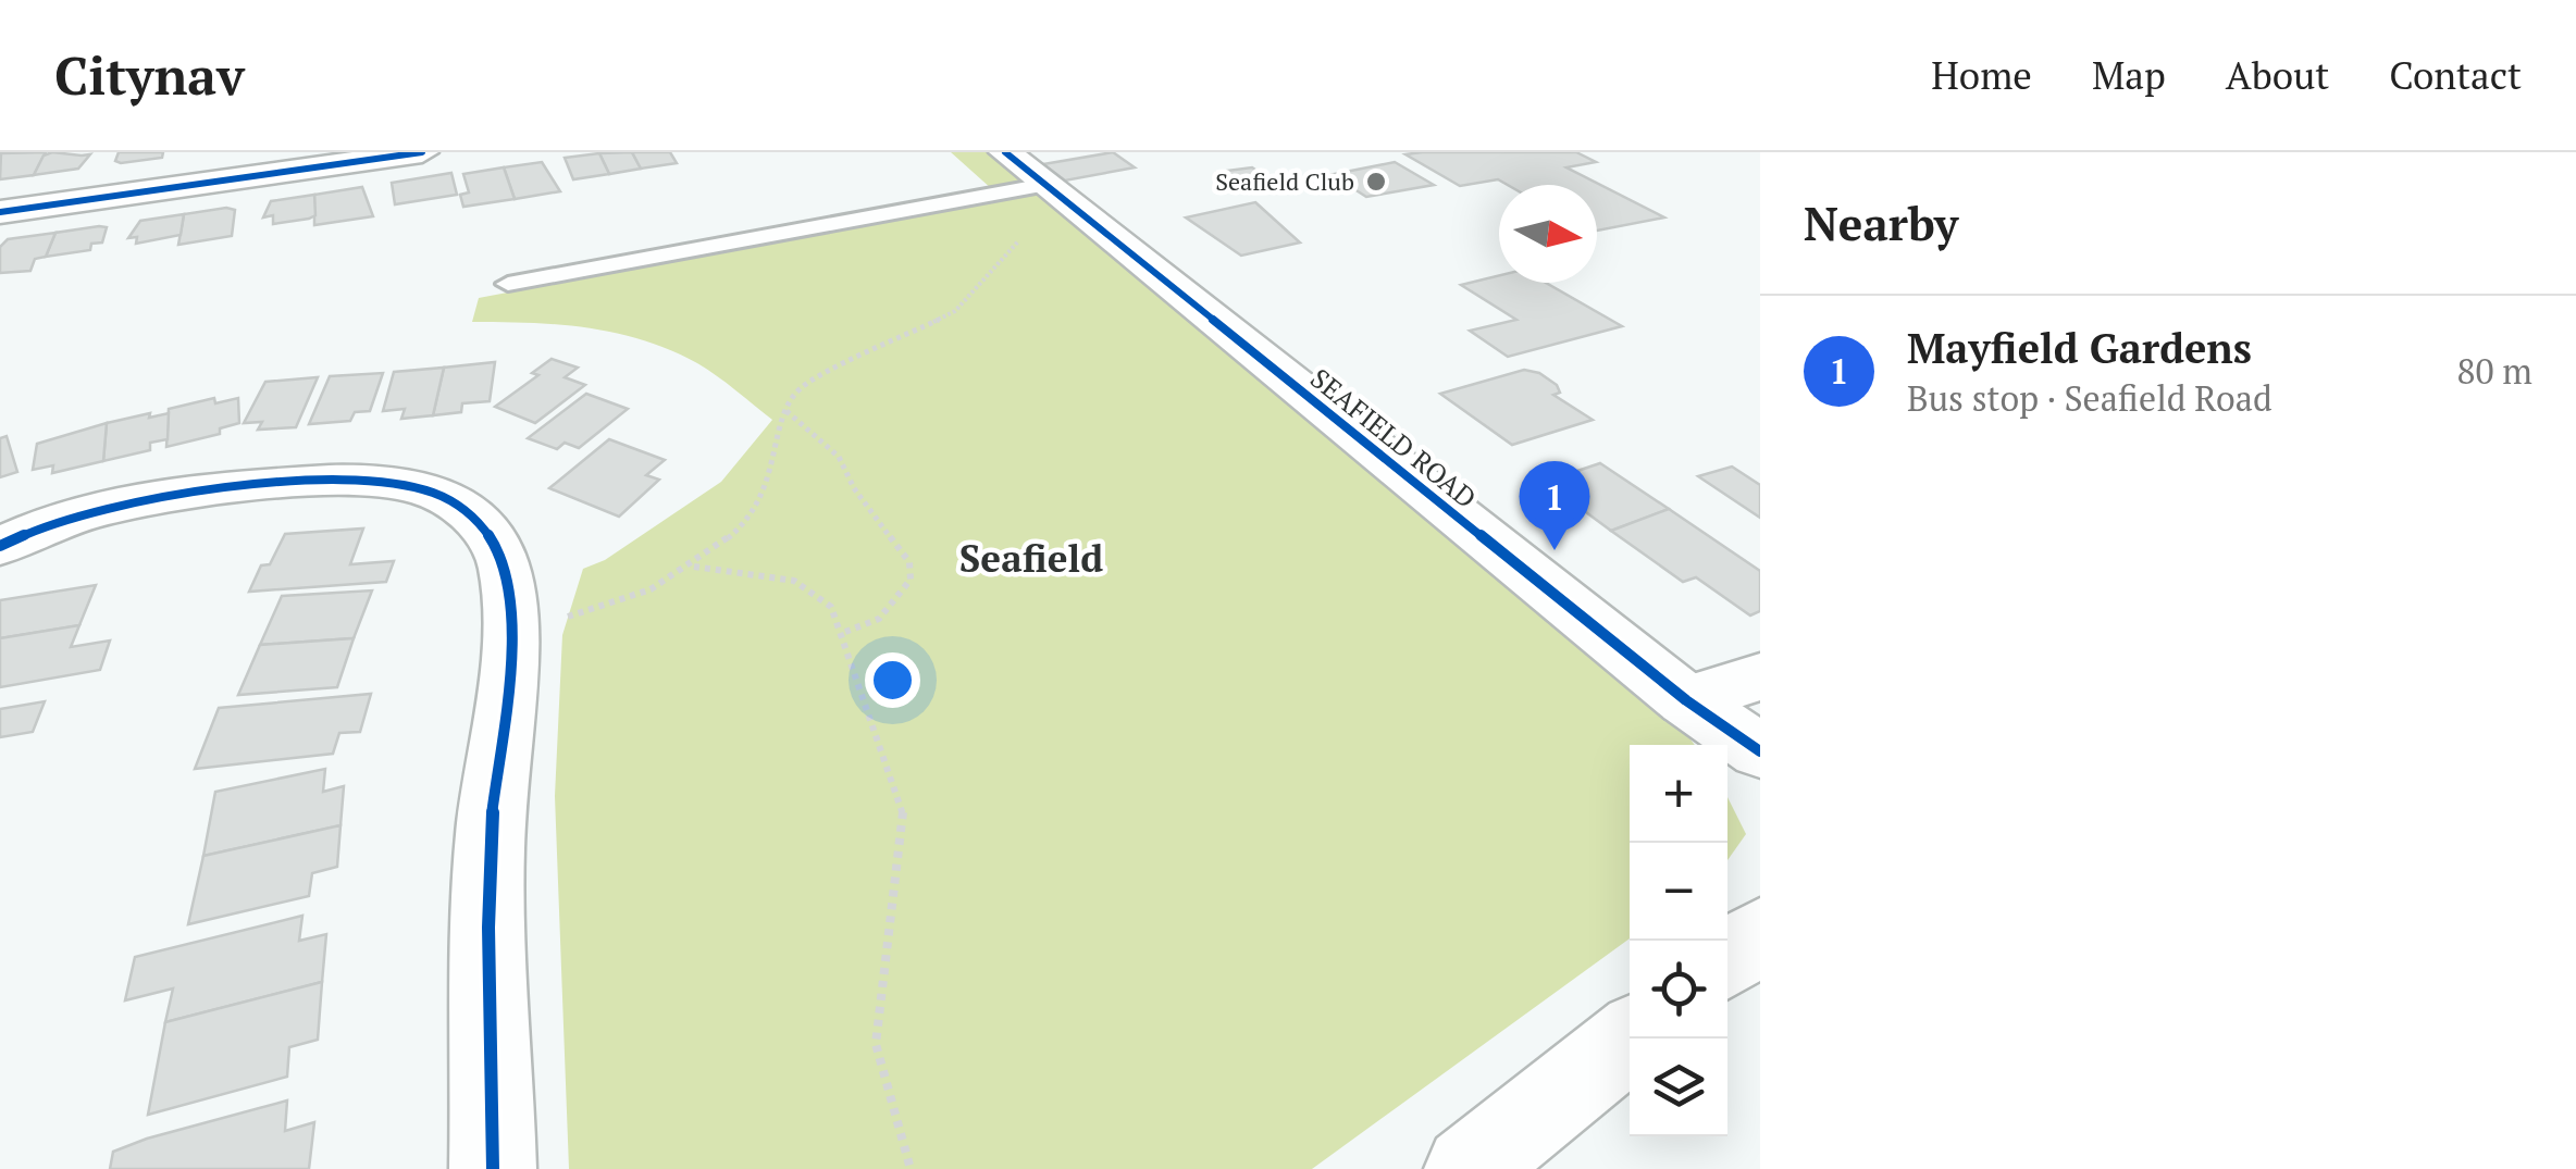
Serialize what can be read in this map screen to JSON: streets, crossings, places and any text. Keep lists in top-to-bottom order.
{
  "streets": {
    "street": ["SEAFIELD ROAD"]
  },
  "districts": ["Seafield"],
  "places": ["Seafield Club"],
  "north": "right",
  "page": {
    "header": "Citynav",
    "nav": [
      "Home",
      "Map",
      "About",
      "Contact"
    ],
    "heading": "Nearby",
    "list": [
      {
        "mark": "1",
        "name": "Mayfield Gardens",
        "note": "Bus stop · Seafield Road",
        "value": "80 m"
      }
    ],
    "pins": "1",
    "map_buttons": ["+", "−"]
  }
}
